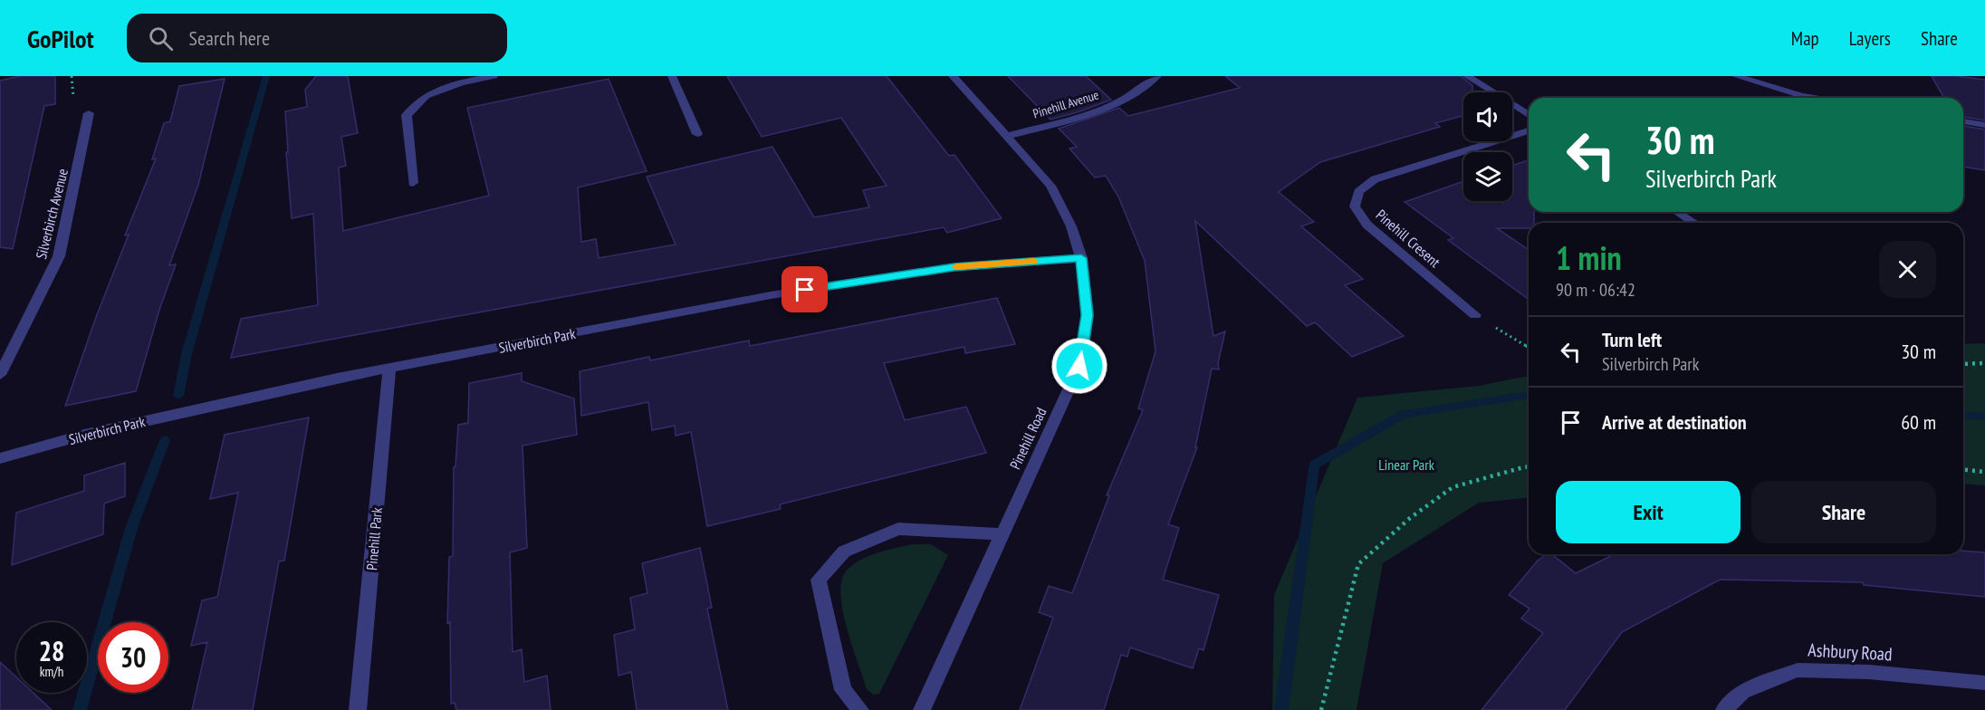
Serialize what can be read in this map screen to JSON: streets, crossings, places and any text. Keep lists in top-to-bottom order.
{
  "streets": {
    "street": [
      "Pinehill Avenue",
      "Silverbirch Avenue",
      "Pinehill Cresent",
      "Silverbirch Park",
      "Pinehill Road",
      "Pinehill Park",
      "Ashbury Road"
    ]
  },
  "crossings": [
    ["Pinehill Avenue", "Pinehill Road"],
    ["Silverbirch Park", "Pinehill Road"],
    ["Silverbirch Park", "Pinehill Park"]
  ],
  "parks": ["Linear Park"],
  "page": {
    "header": "GoPilot",
    "search": "Search here",
    "nav": ["Map", "Layers", "Share"],
    "turn": ["30 m", "Silverbirch Park"],
    "heading": ["1 min", "90 m · 06:42"],
    "list": [
      {
        "name": "Turn left",
        "note": "Silverbirch Park",
        "value": "30 m"
      },
      {
        "name": "Arrive at destination",
        "value": "60 m"
      }
    ],
    "buttons": ["Exit", "Share"],
    "speed": "28 km/h",
    "limit": "30"
  }
}
